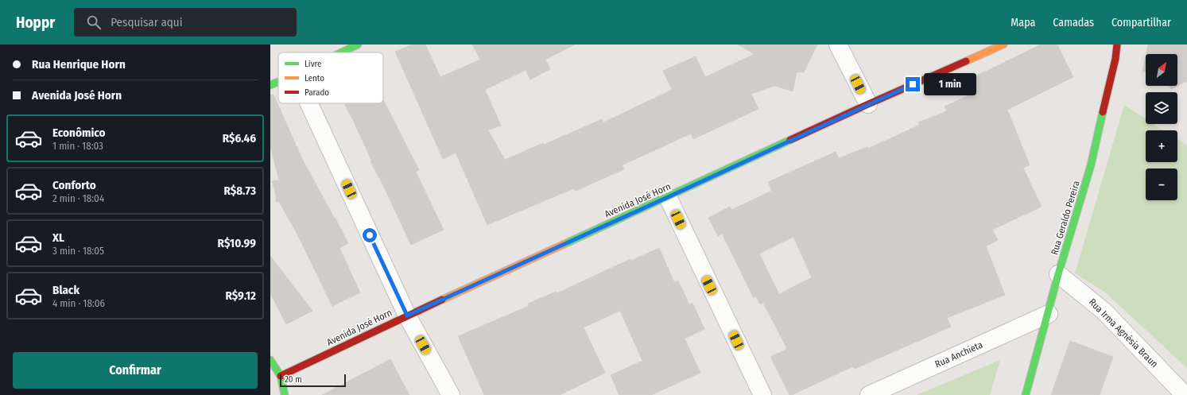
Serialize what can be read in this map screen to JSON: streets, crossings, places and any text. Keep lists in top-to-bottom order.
{
  "streets": {
    "street": [
      "Avenida José Horn",
      "Rua Geraldo Pereira",
      "Rua Irma Agnésia Braun",
      "Rua Anchieta"
    ]
  },
  "crossings": [
    ["Rua Geraldo Pereira", "Rua Irma Agnésia Braun"],
    ["Rua Geraldo Pereira", "Rua Anchieta"]
  ],
  "legend": ["Livre", "Lento", "Parado"],
  "scale_bar": "20 m",
  "north": "top right",
  "page": {
    "header": "Hoppr",
    "search": "Pesquisar aqui",
    "nav": ["Mapa", "Camadas", "Compartilhar"],
    "banner": ["Rua Henrique Horn", "Avenida José Horn"],
    "map_buttons": ["+", "−"],
    "bubble": "1 min",
    "list": [
      {
        "name": "Econômico",
        "note": "1 min · 18:03",
        "value": "R$6.46"
      },
      {
        "name": "Conforto",
        "note": "2 min · 18:04",
        "value": "R$8.73"
      },
      {
        "name": "XL",
        "note": "3 min · 18:05",
        "value": "R$10.99"
      },
      {
        "name": "Black",
        "note": "4 min · 18:06",
        "value": "R$9.12"
      }
    ],
    "buttons": "Confirmar",
    "scale": "20 m"
  }
}
